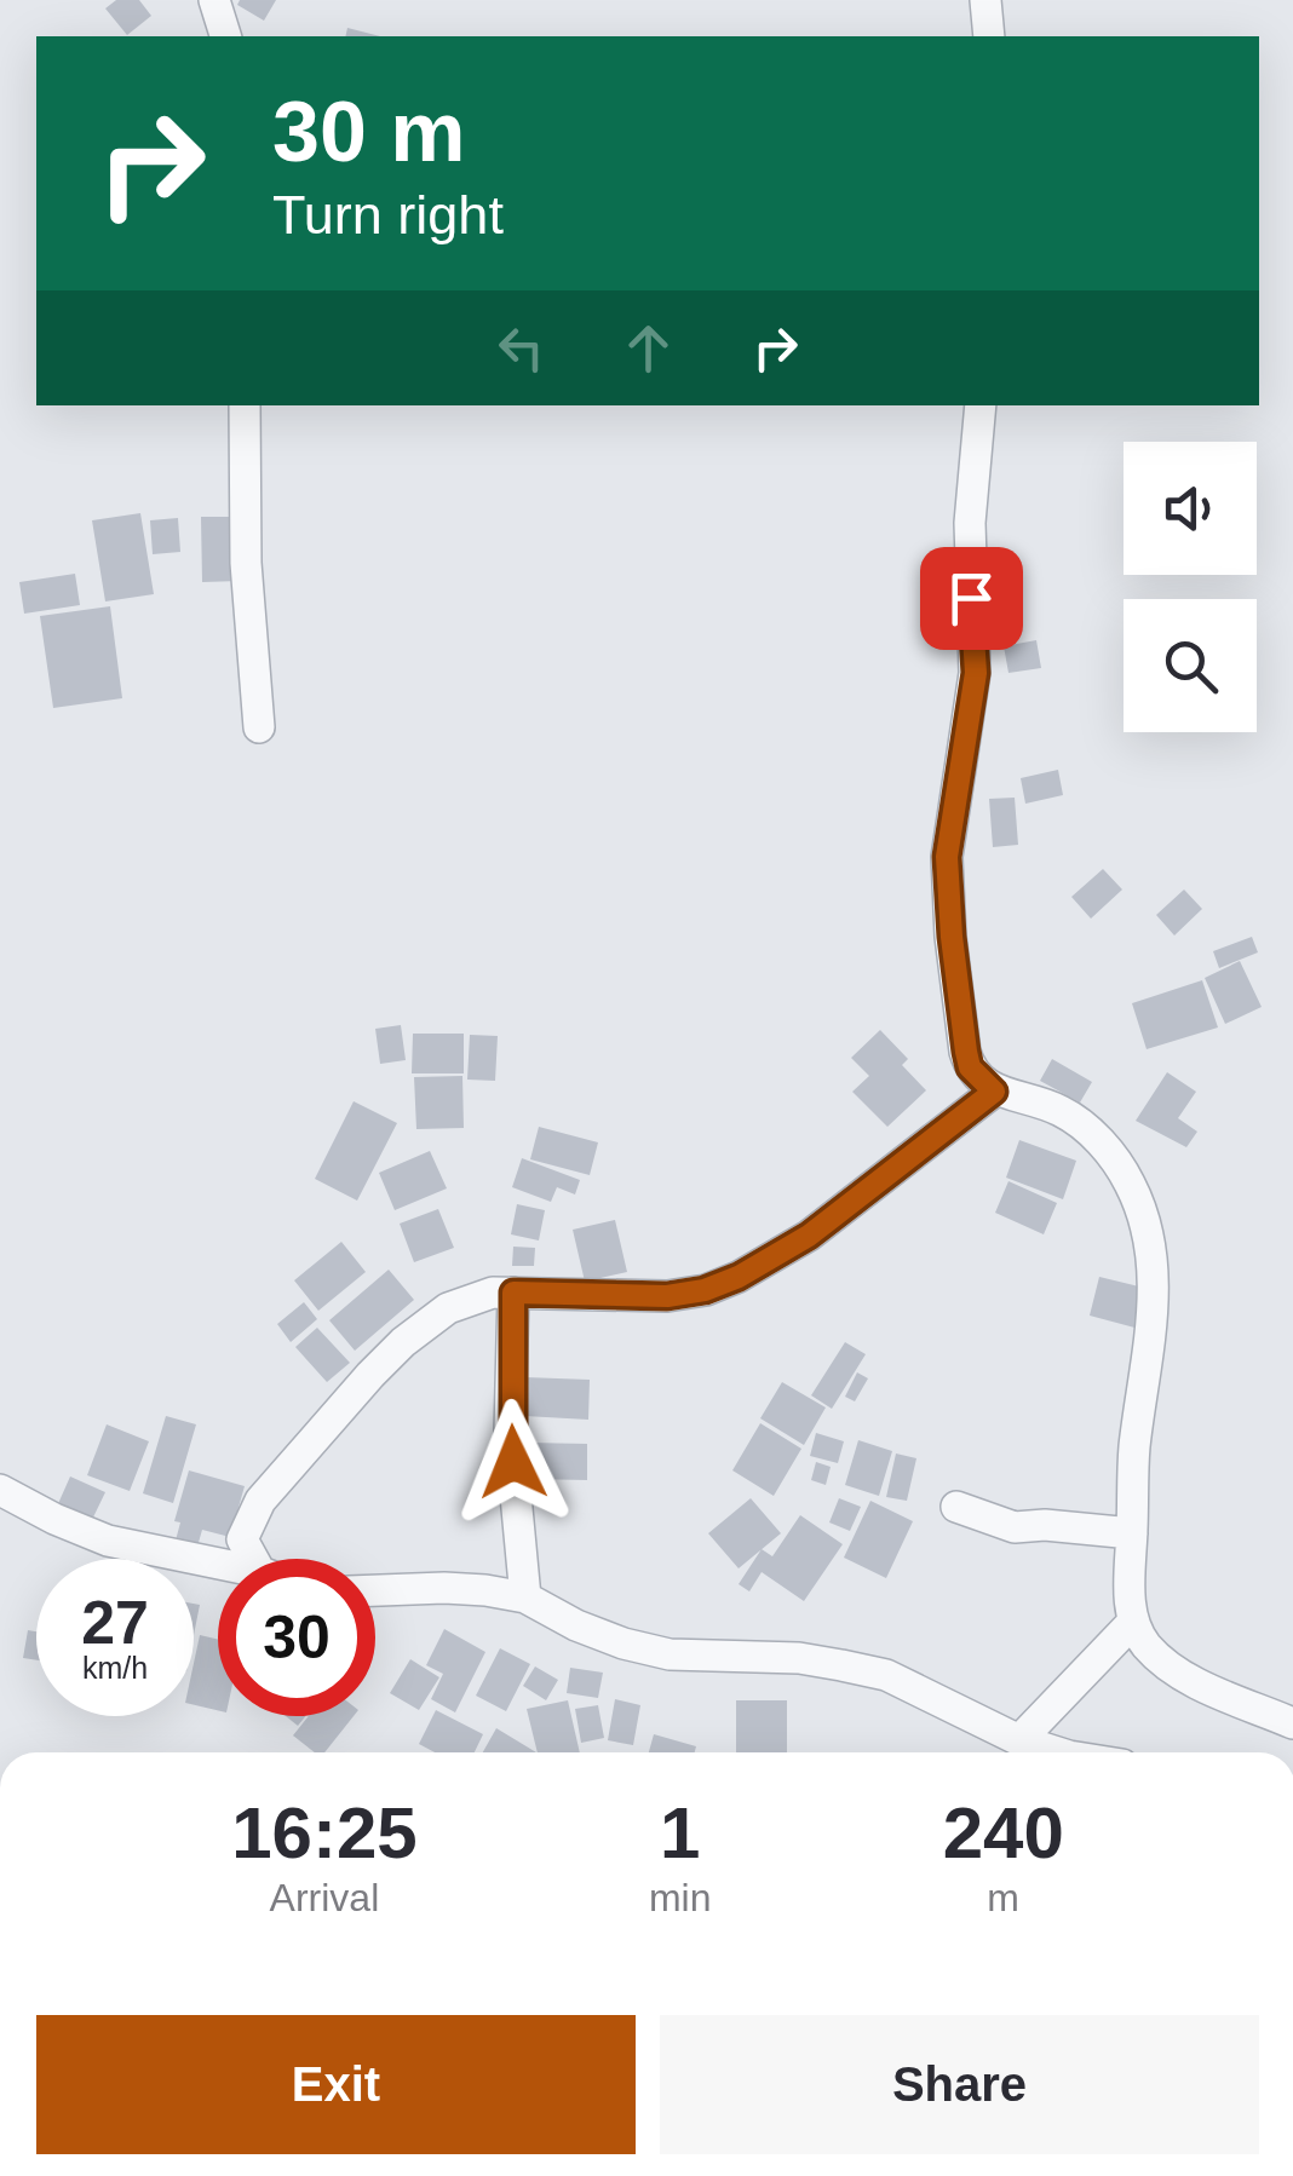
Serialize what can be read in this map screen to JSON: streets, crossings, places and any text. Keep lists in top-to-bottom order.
{
  "page": {
    "turn": ["30 m", "Turn right"],
    "speed": "27 km/h",
    "limit": "30",
    "eta": [
      "16:25",
      "Arrival",
      "1",
      "min",
      "240",
      "m"
    ],
    "buttons": ["Exit", "Share"]
  }
}
